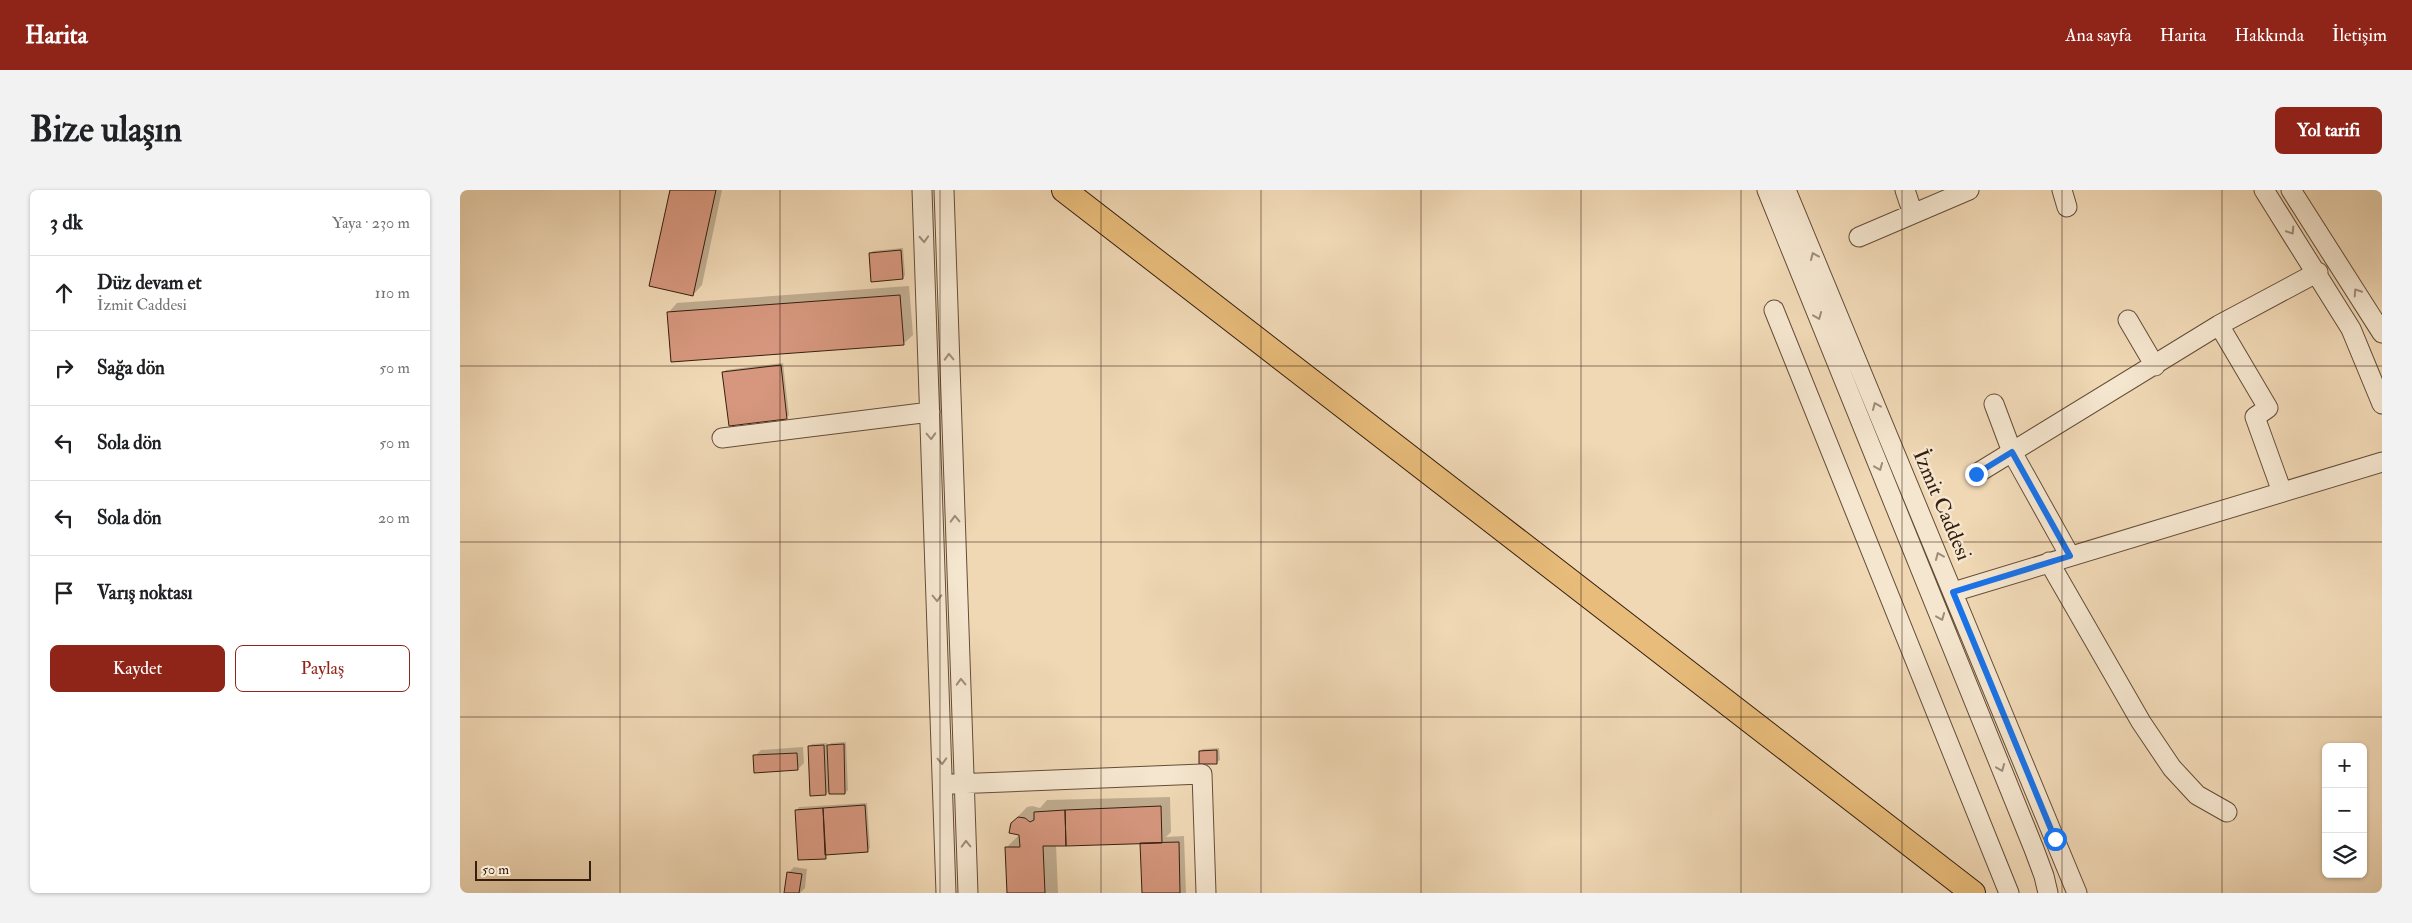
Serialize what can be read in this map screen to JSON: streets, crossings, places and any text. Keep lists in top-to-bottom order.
{
  "streets": {
    "street": ["İzmit Caddesi"]
  },
  "scale_bar": "50 m",
  "page": {
    "header": "Harita",
    "nav": [
      "Ana sayfa",
      "Harita",
      "Hakkında",
      "İletişim"
    ],
    "buttons": [
      "Yol tarifi",
      ["Kaydet", "Paylaş"]
    ],
    "title": "Bize ulaşın",
    "heading": ["3 dk", "Yaya · 230 m"],
    "list": [
      ["Düz devam et", "İzmit Caddesi", "110 m"],
      ["Sağa dön", "50 m"],
      ["Sola dön", "50 m"],
      ["Sola dön", "20 m"],
      "Varış noktası"
    ],
    "map_buttons": ["+", "−"],
    "scale": "50 m"
  }
}
